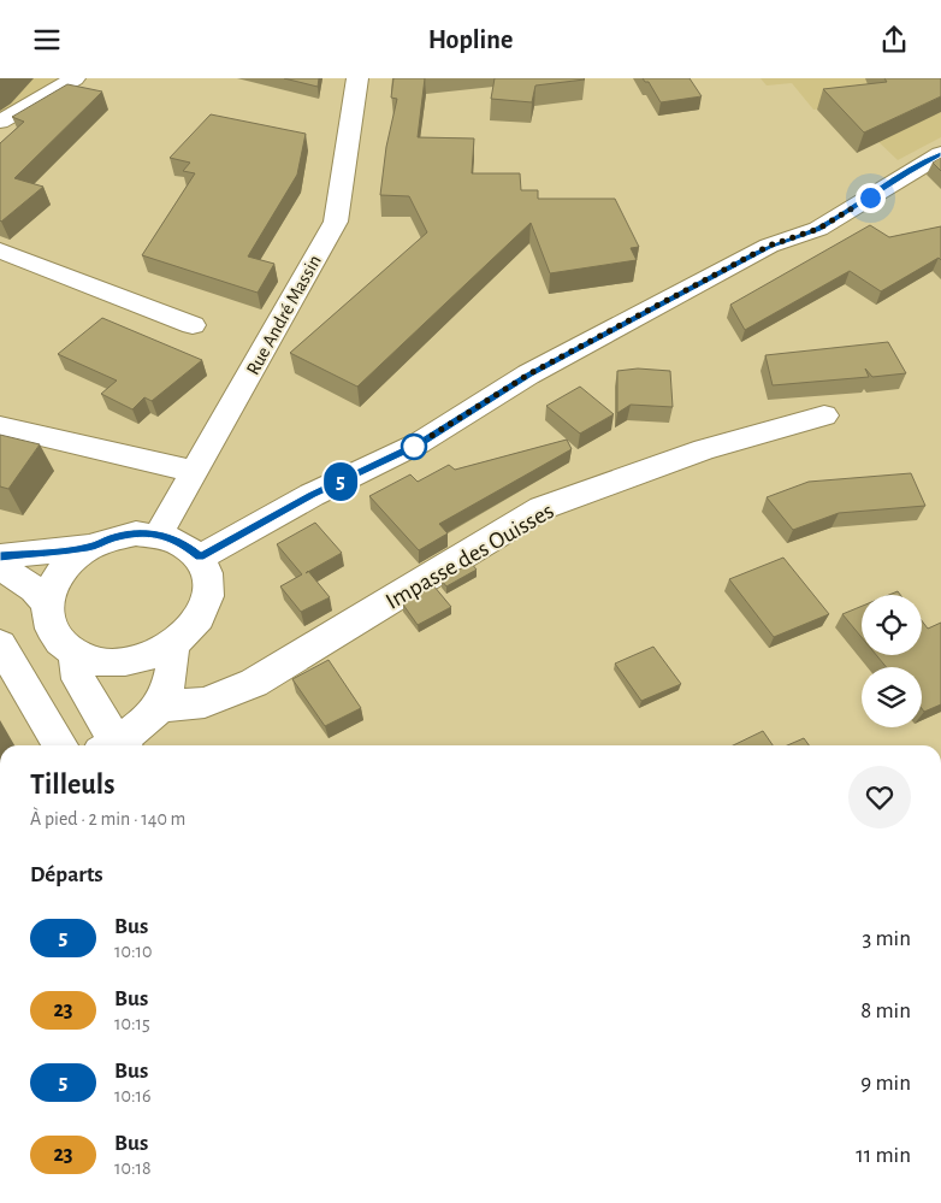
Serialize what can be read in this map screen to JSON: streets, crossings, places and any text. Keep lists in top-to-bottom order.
{
  "streets": {
    "street": ["Rue André Massin", "Impasse des Ouisses"]
  },
  "lines": ["bus line 5"],
  "page": {
    "header": "Hopline",
    "on_map": "5",
    "heading": [
      ["Tilleuls", "À pied · 2 min · 140 m"],
      "Départs"
    ],
    "list": [
      {
        "mark": "5",
        "name": "Bus",
        "note": "10:10",
        "value": "3 min"
      },
      {
        "mark": "23",
        "name": "Bus",
        "note": "10:15",
        "value": "8 min"
      },
      {
        "mark": "5",
        "name": "Bus",
        "note": "10:16",
        "value": "9 min"
      },
      {
        "mark": "23",
        "name": "Bus",
        "note": "10:18",
        "value": "11 min"
      }
    ]
  }
}
